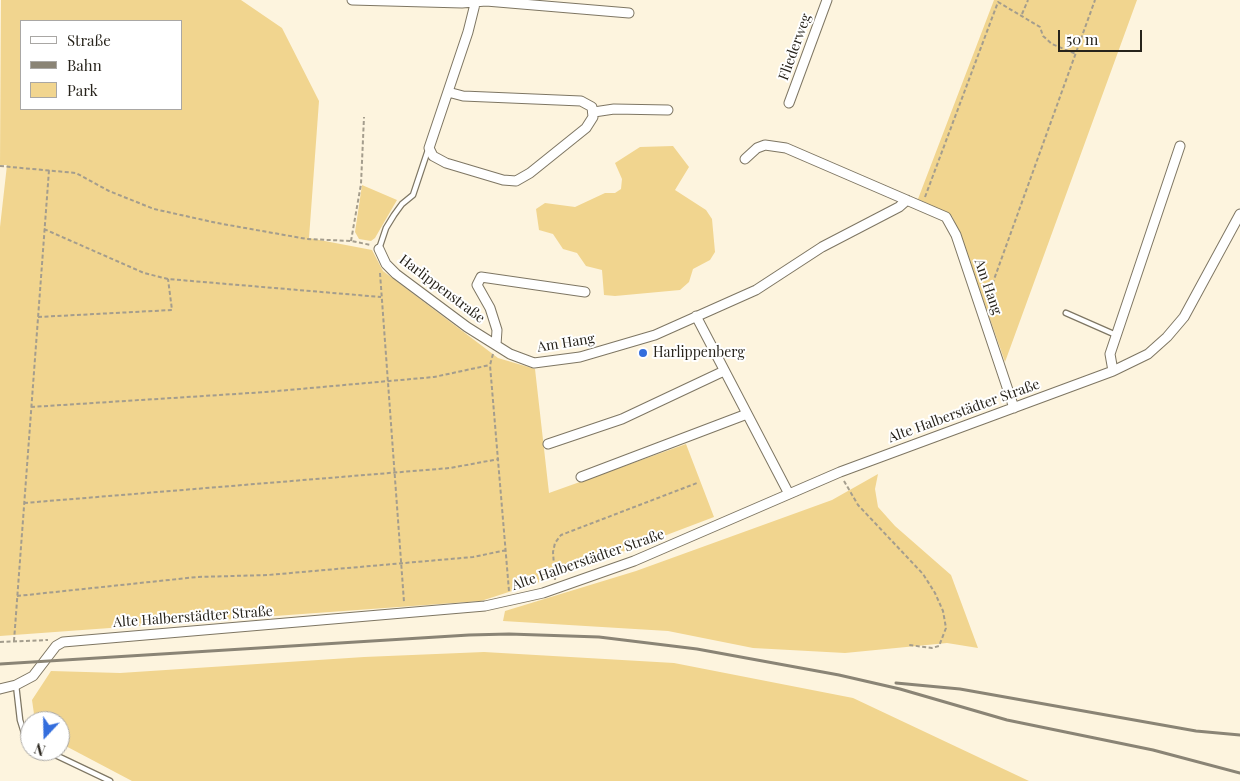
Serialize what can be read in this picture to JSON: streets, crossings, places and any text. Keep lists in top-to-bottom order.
{
  "streets": {
    "street": [
      "Fliederweg",
      "Am Hang",
      "Harlippenstraße",
      "Alte Halberstädter Straße"
    ]
  },
  "crossings": [
    ["Am Hang", "Harlippenstraße"],
    ["Am Hang", "Alte Halberstädter Straße"]
  ],
  "places": ["Harlippenberg"],
  "legend": ["Straße", "Bahn", "Park"],
  "scale_bar": "50 m",
  "north": "bottom"
}
